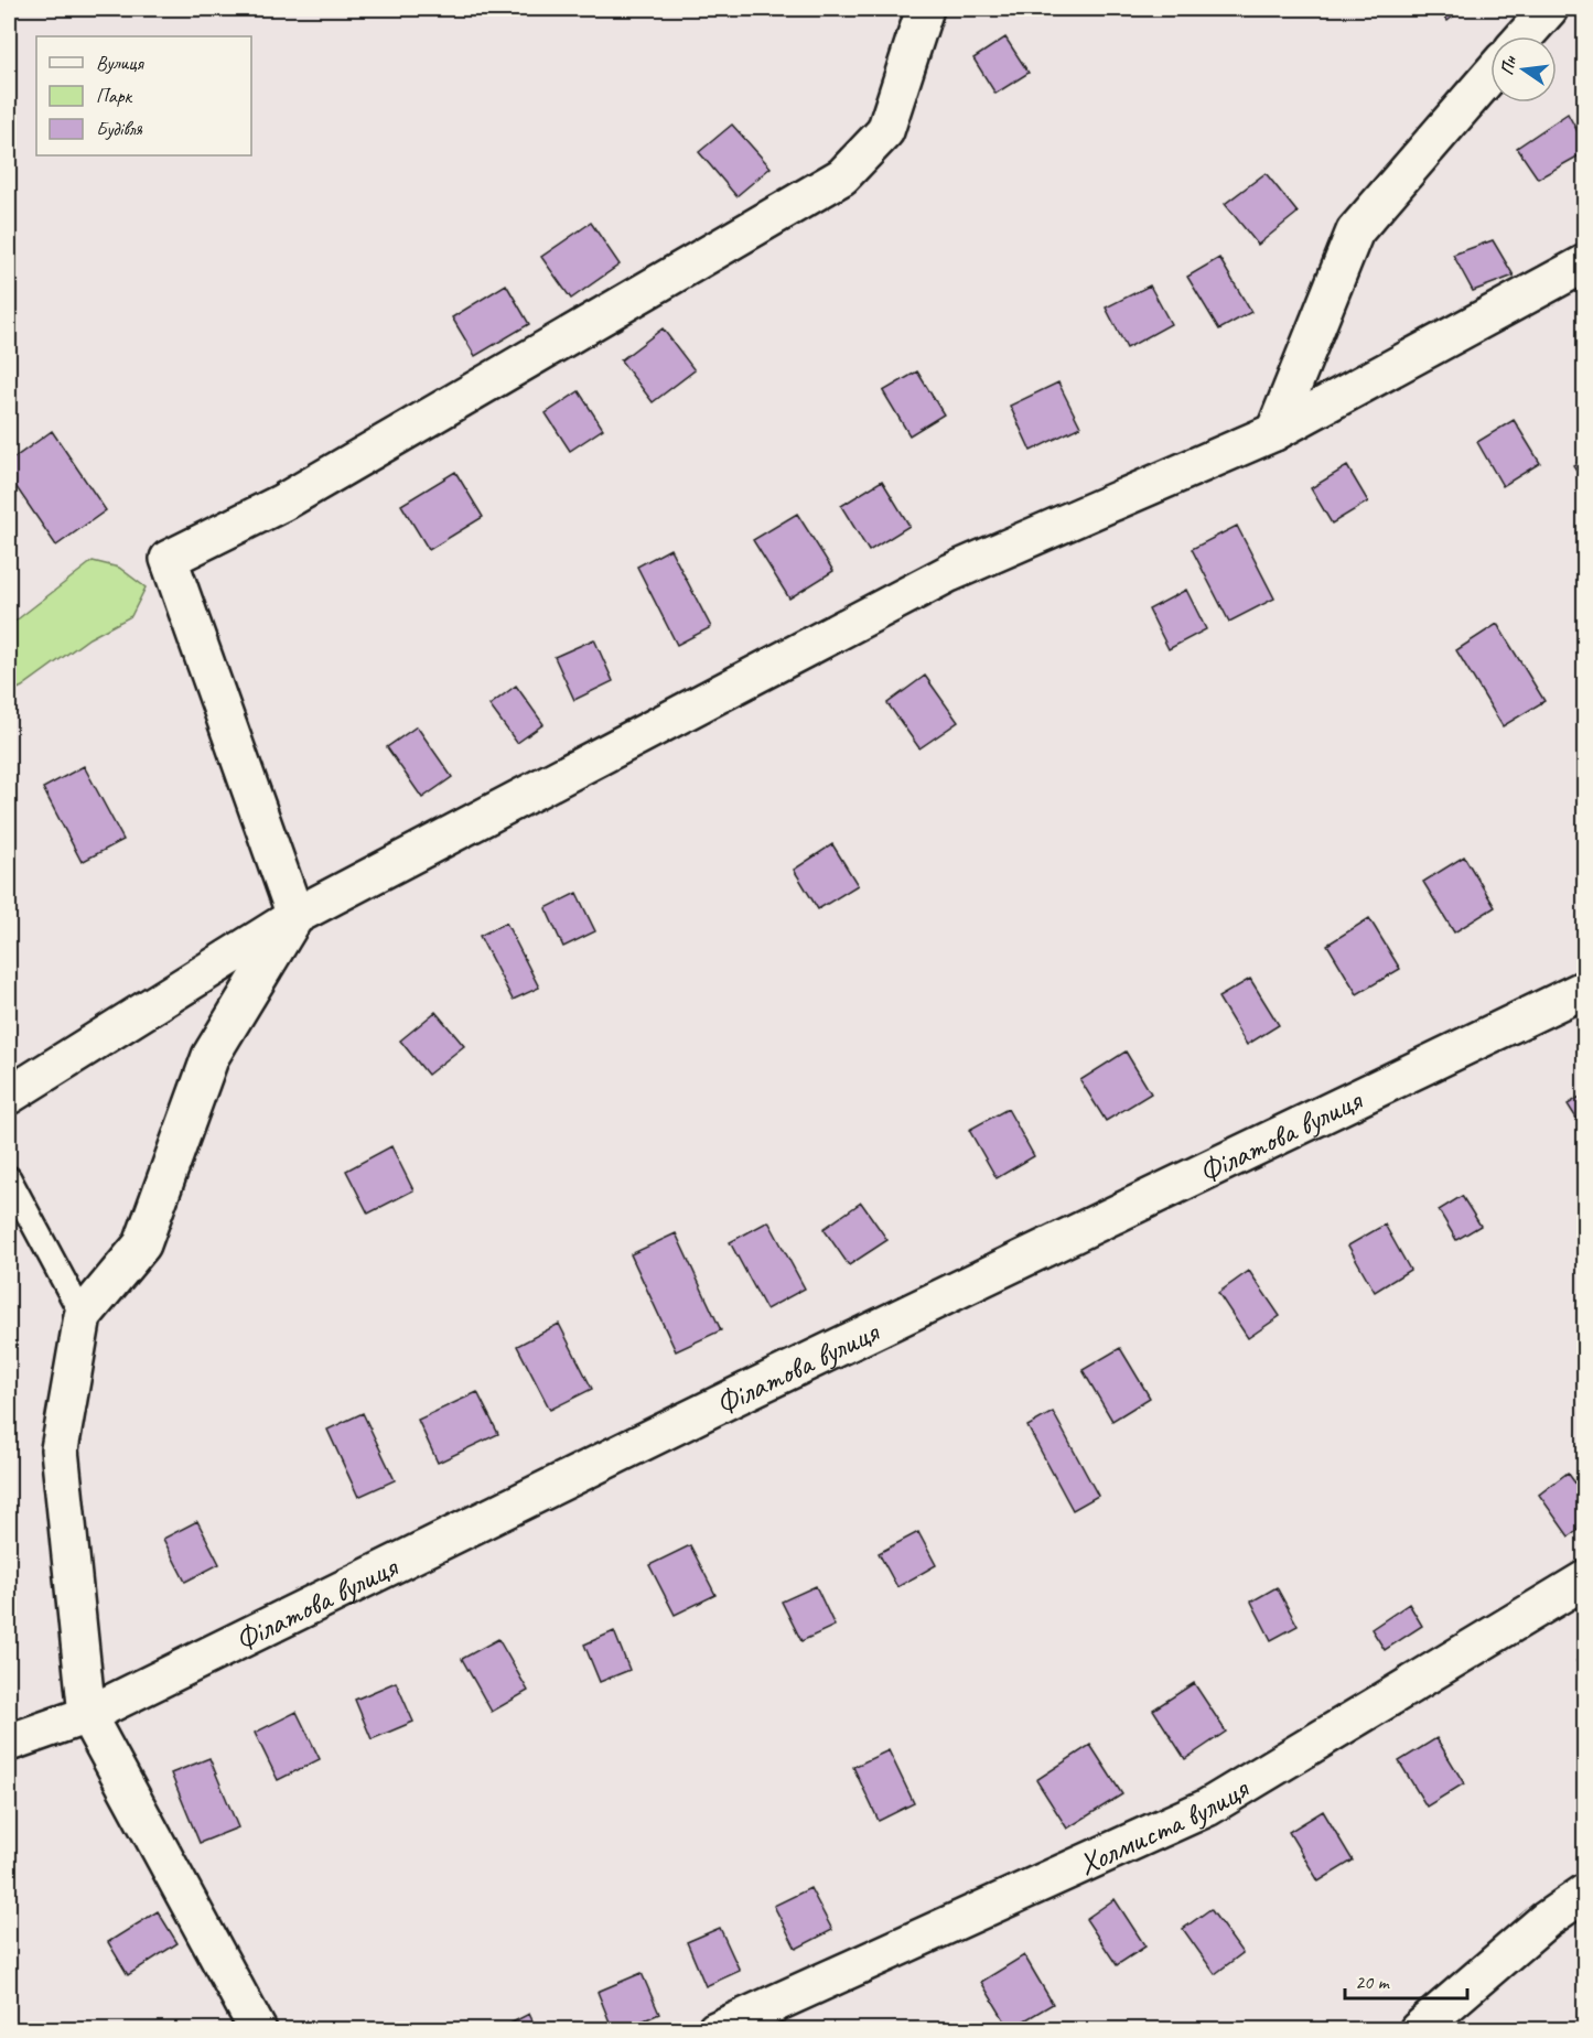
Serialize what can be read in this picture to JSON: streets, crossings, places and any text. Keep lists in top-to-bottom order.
{
  "streets": {
    "street": ["Філатова вулиця", "Холмиста вулиця"]
  },
  "legend": ["Вулиця", "Парк", "Будівля"],
  "scale_bar": "20 m",
  "north": "left"
}
